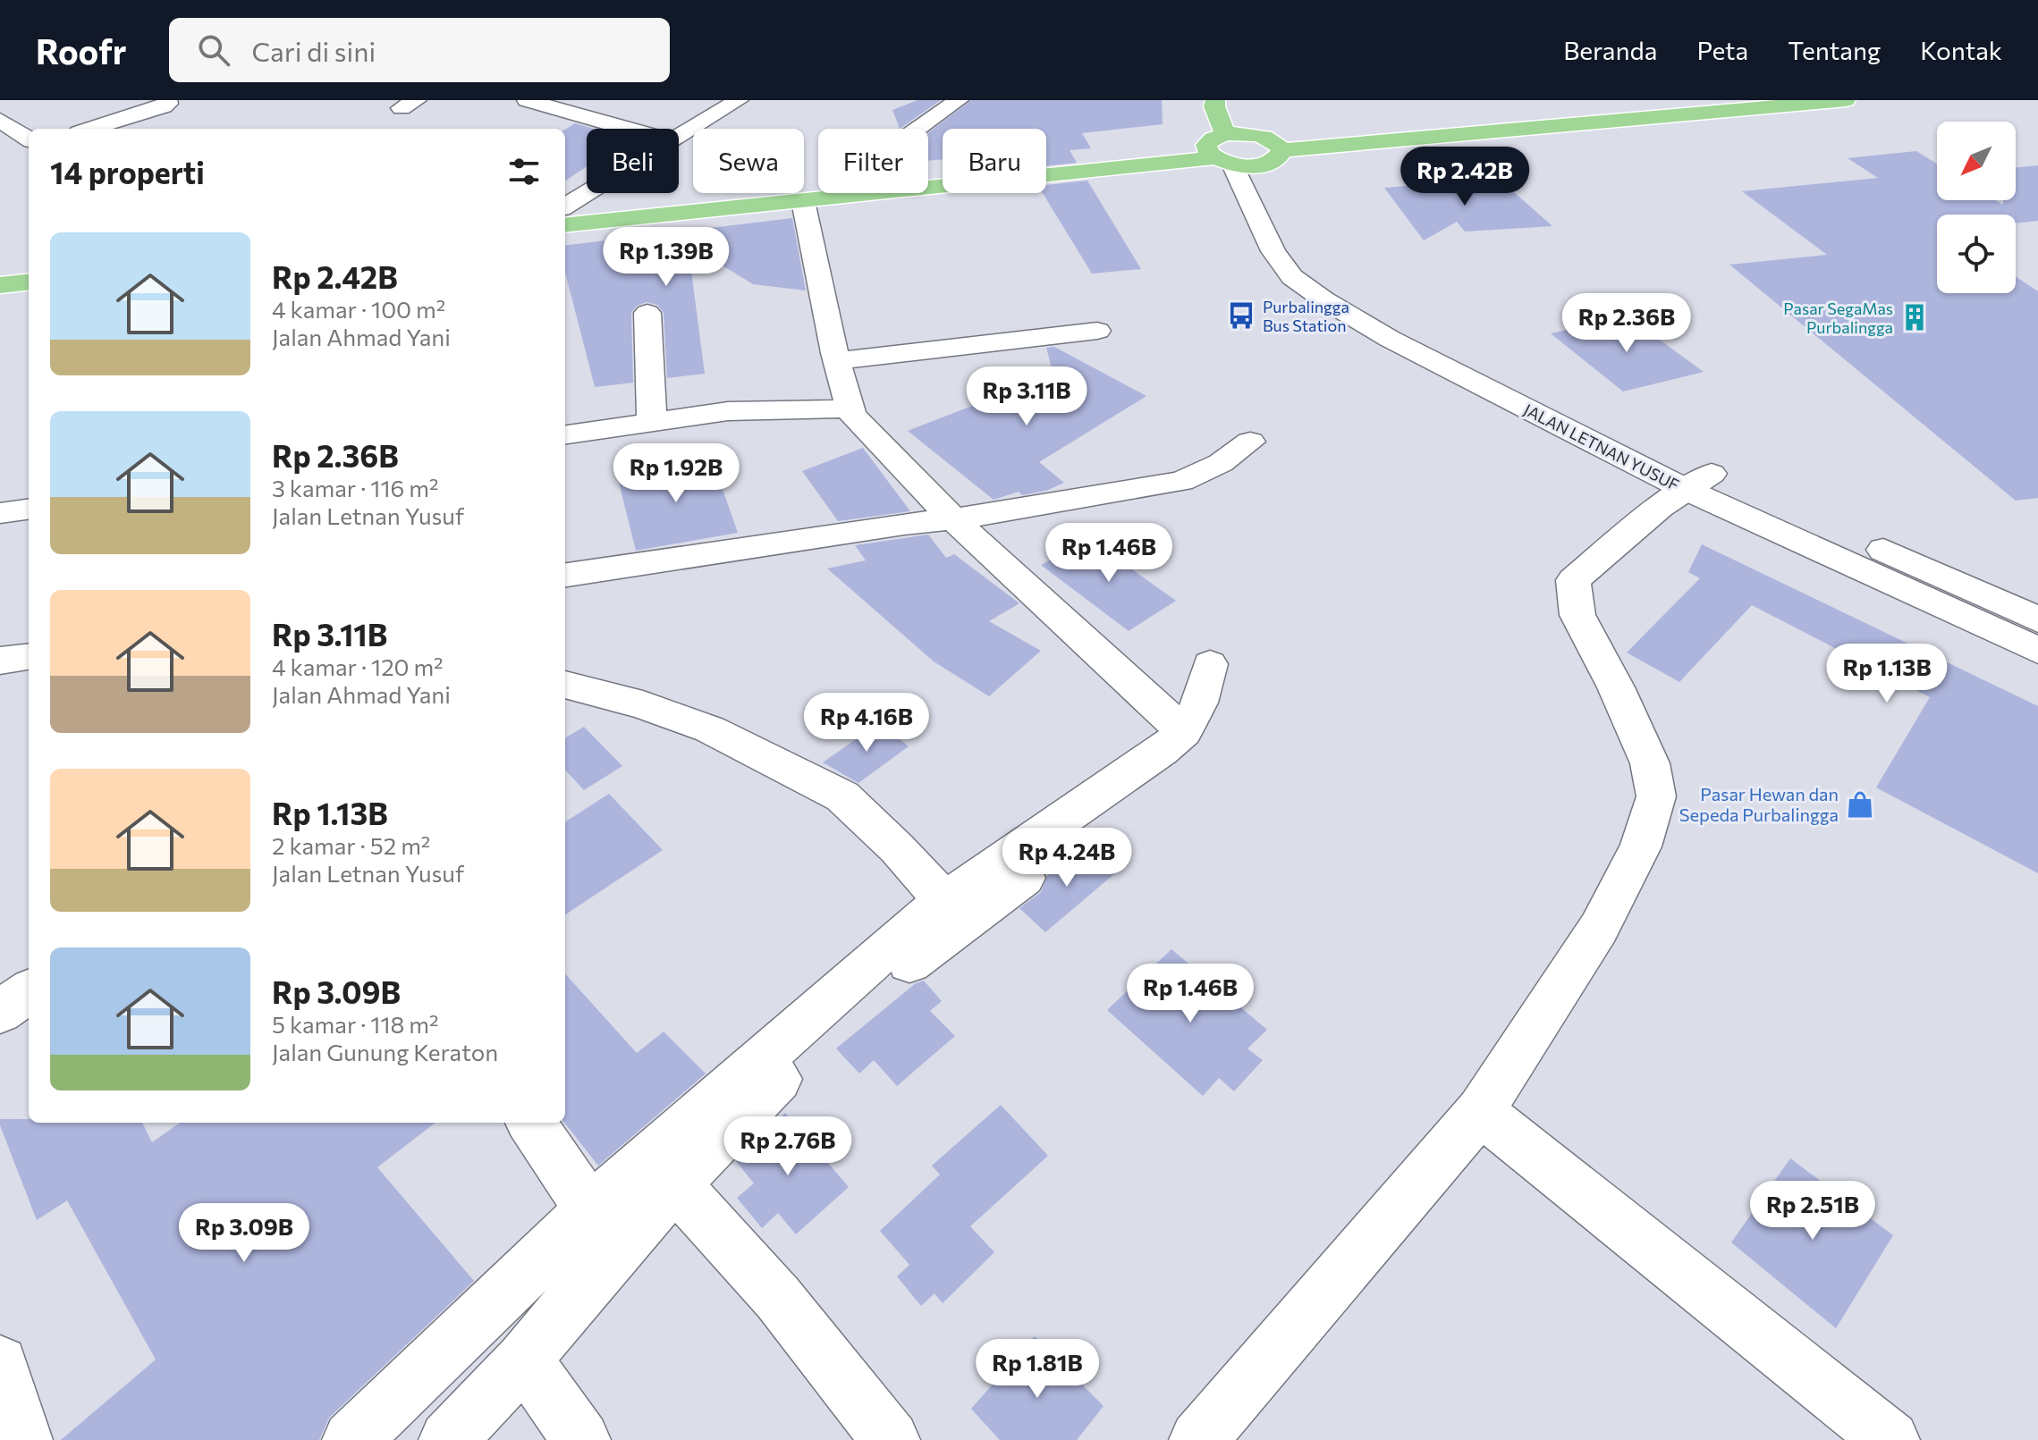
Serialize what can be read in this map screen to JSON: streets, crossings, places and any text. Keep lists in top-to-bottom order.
{
  "streets": {
    "street": ["JALAN LETNAN YUSUF"]
  },
  "places": {
    "bus stop": ["Purbalingga Bus Station"],
    "building": ["Pasar SegaMas Purbalingga"],
    "shop": ["Pasar Hewan dan Sepeda Purbalingga"]
  },
  "north": "bottom left",
  "page": {
    "header": "Roofr",
    "search": "Cari di sini",
    "nav": [
      "Beranda",
      "Peta",
      "Tentang",
      "Kontak"
    ],
    "chip": [
      "Beli",
      "Sewa",
      "Filter",
      "Baru"
    ],
    "heading": "14 properti",
    "price": [
      "Rp 2.42B",
      "Rp 1.39B",
      "Rp 2.36B",
      "Rp 3.11B",
      "Rp 1.92B",
      "Rp 1.46B",
      "Rp 1.13B",
      "Rp 4.16B",
      "Rp 4.24B",
      "Rp 1.46B",
      "Rp 2.76B",
      "Rp 2.51B",
      "Rp 3.09B",
      "Rp 1.81B"
    ],
    "list": [
      {
        "name": "Rp 2.42B",
        "note": "4 kamar · 100 m² · Jalan Ahmad Yani"
      },
      {
        "name": "Rp 2.36B",
        "note": "3 kamar · 116 m² · Jalan Letnan Yusuf"
      },
      {
        "name": "Rp 3.11B",
        "note": "4 kamar · 120 m² · Jalan Ahmad Yani"
      },
      {
        "name": "Rp 1.13B",
        "note": "2 kamar · 52 m² · Jalan Letnan Yusuf"
      },
      {
        "name": "Rp 3.09B",
        "note": "5 kamar · 118 m² · Jalan Gunung Keraton"
      }
    ]
  }
}
